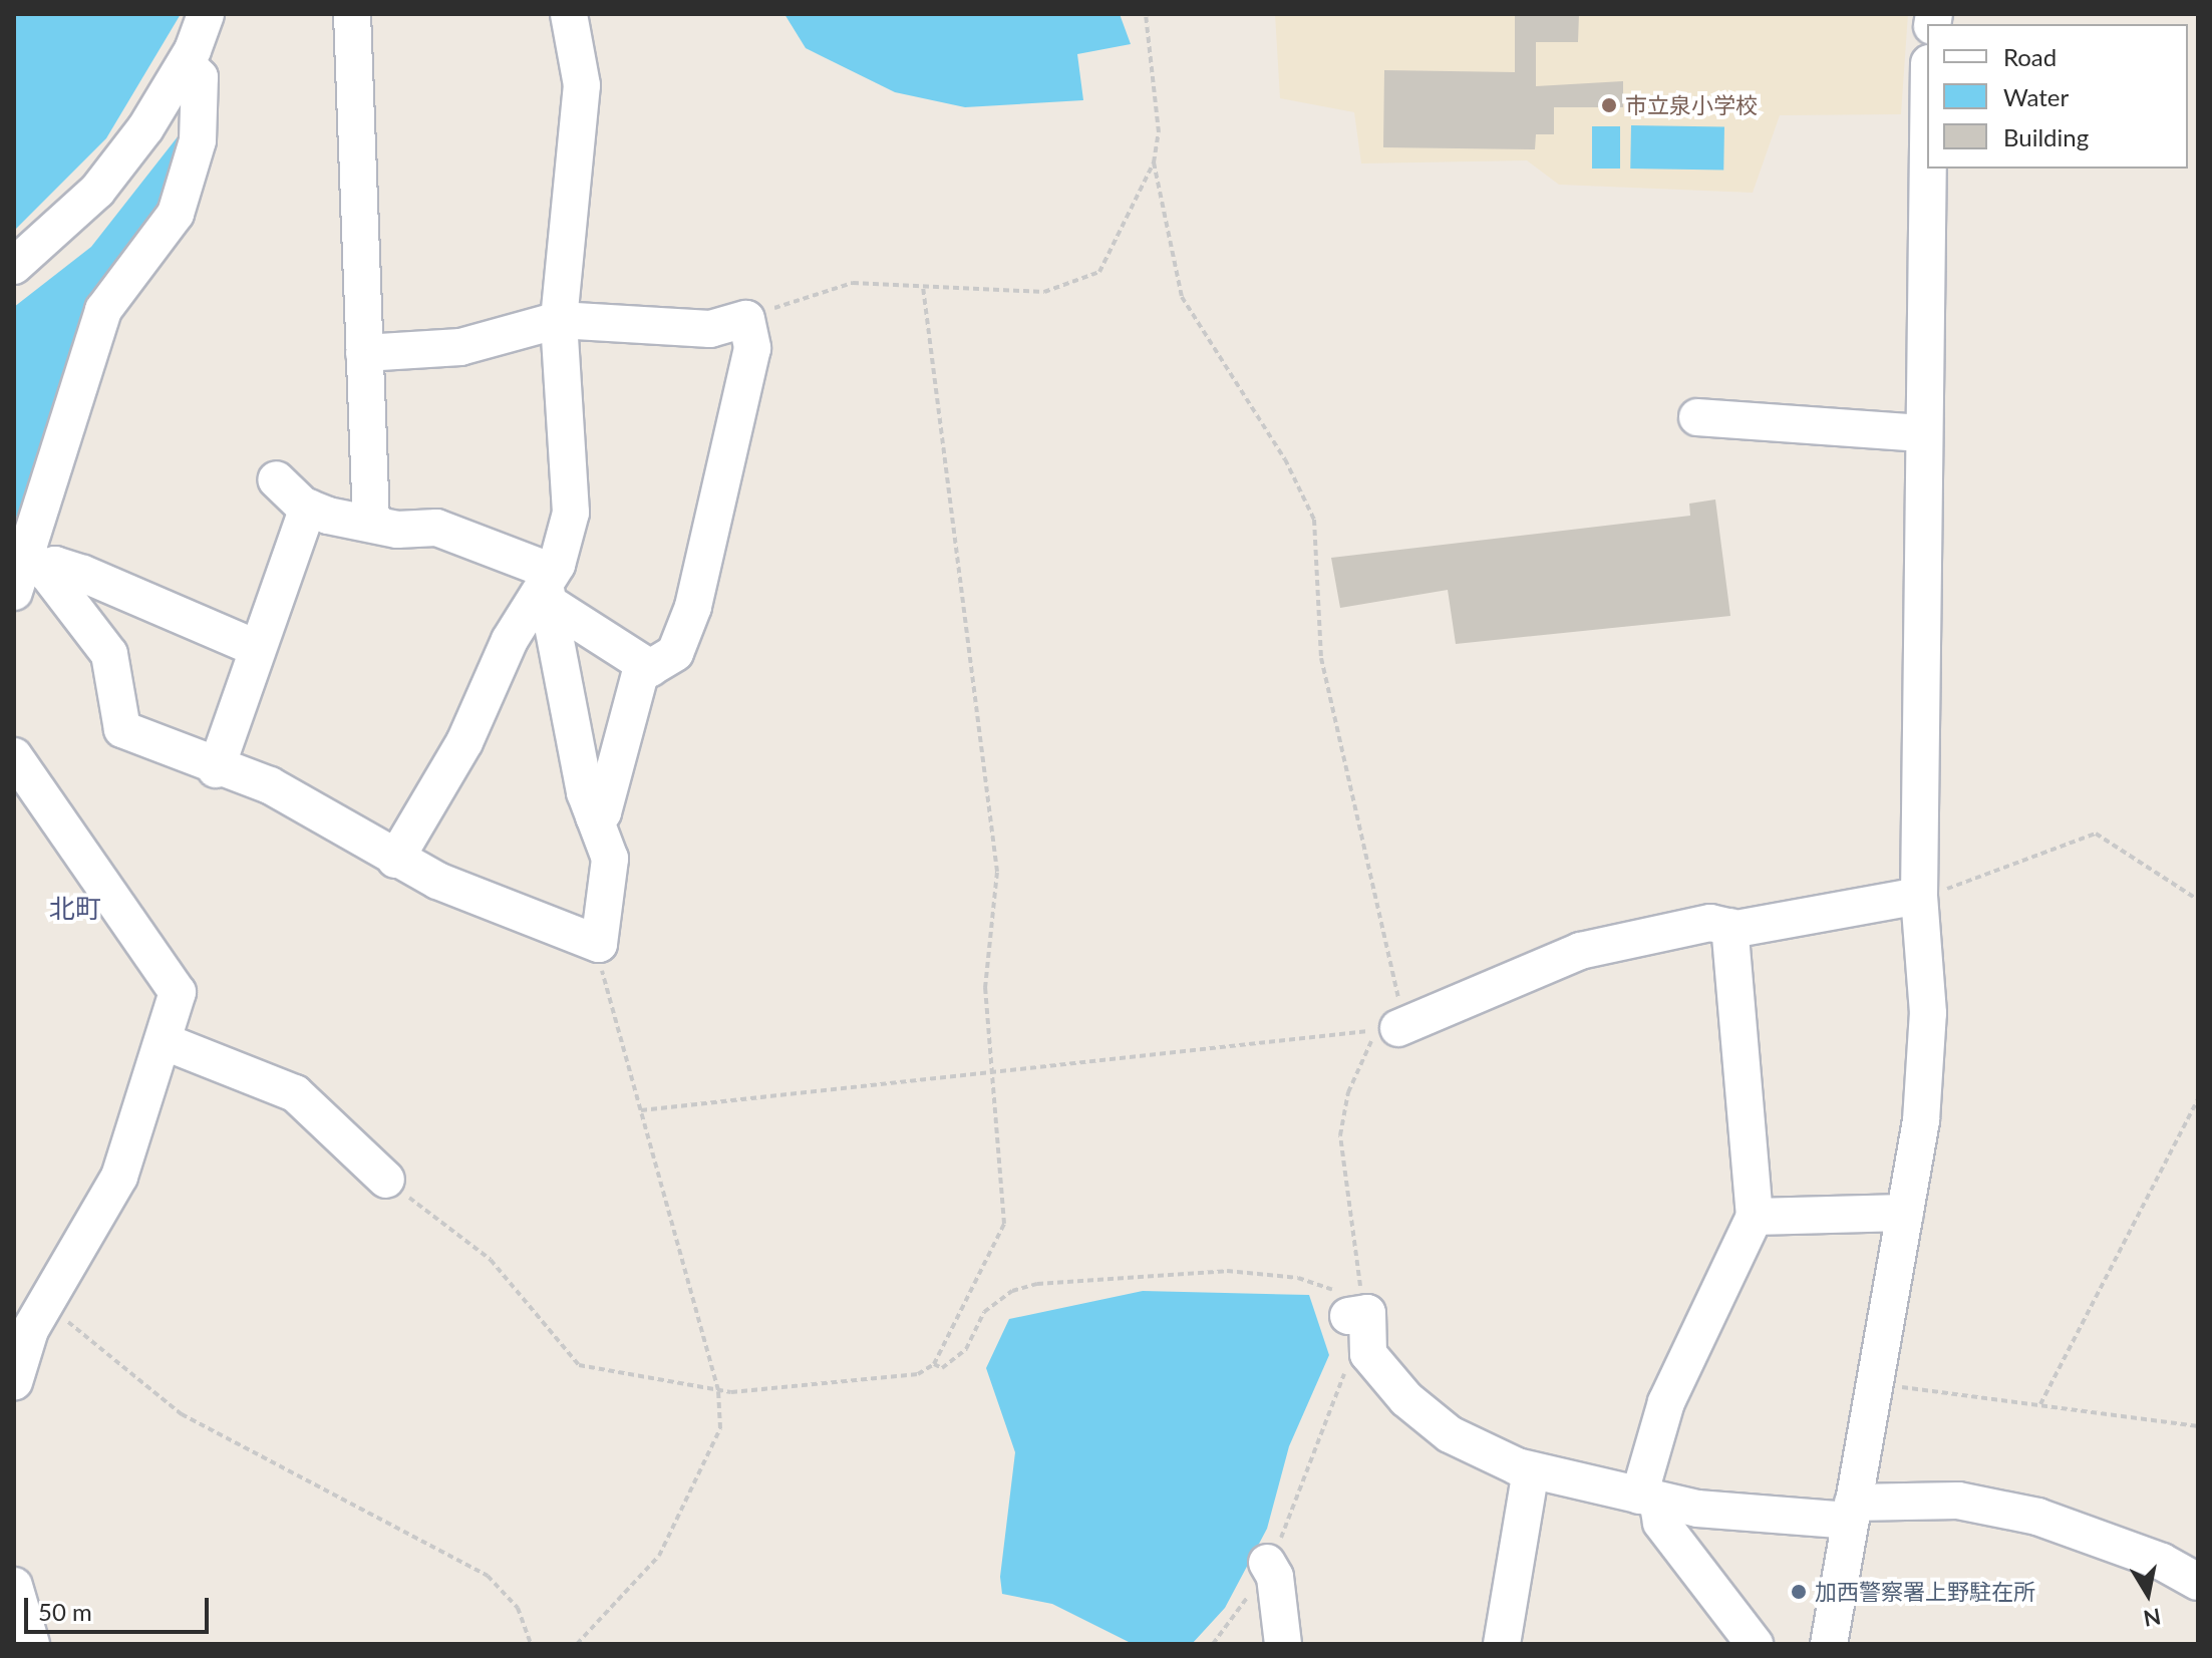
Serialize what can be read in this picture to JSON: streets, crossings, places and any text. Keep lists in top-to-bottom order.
{
  "districts": ["北町"],
  "places": ["市立泉小学校", "加西警察署上野駐在所"],
  "legend": ["Road", "Water", "Building"],
  "scale_bar": "50 m",
  "north": "bottom"
}
